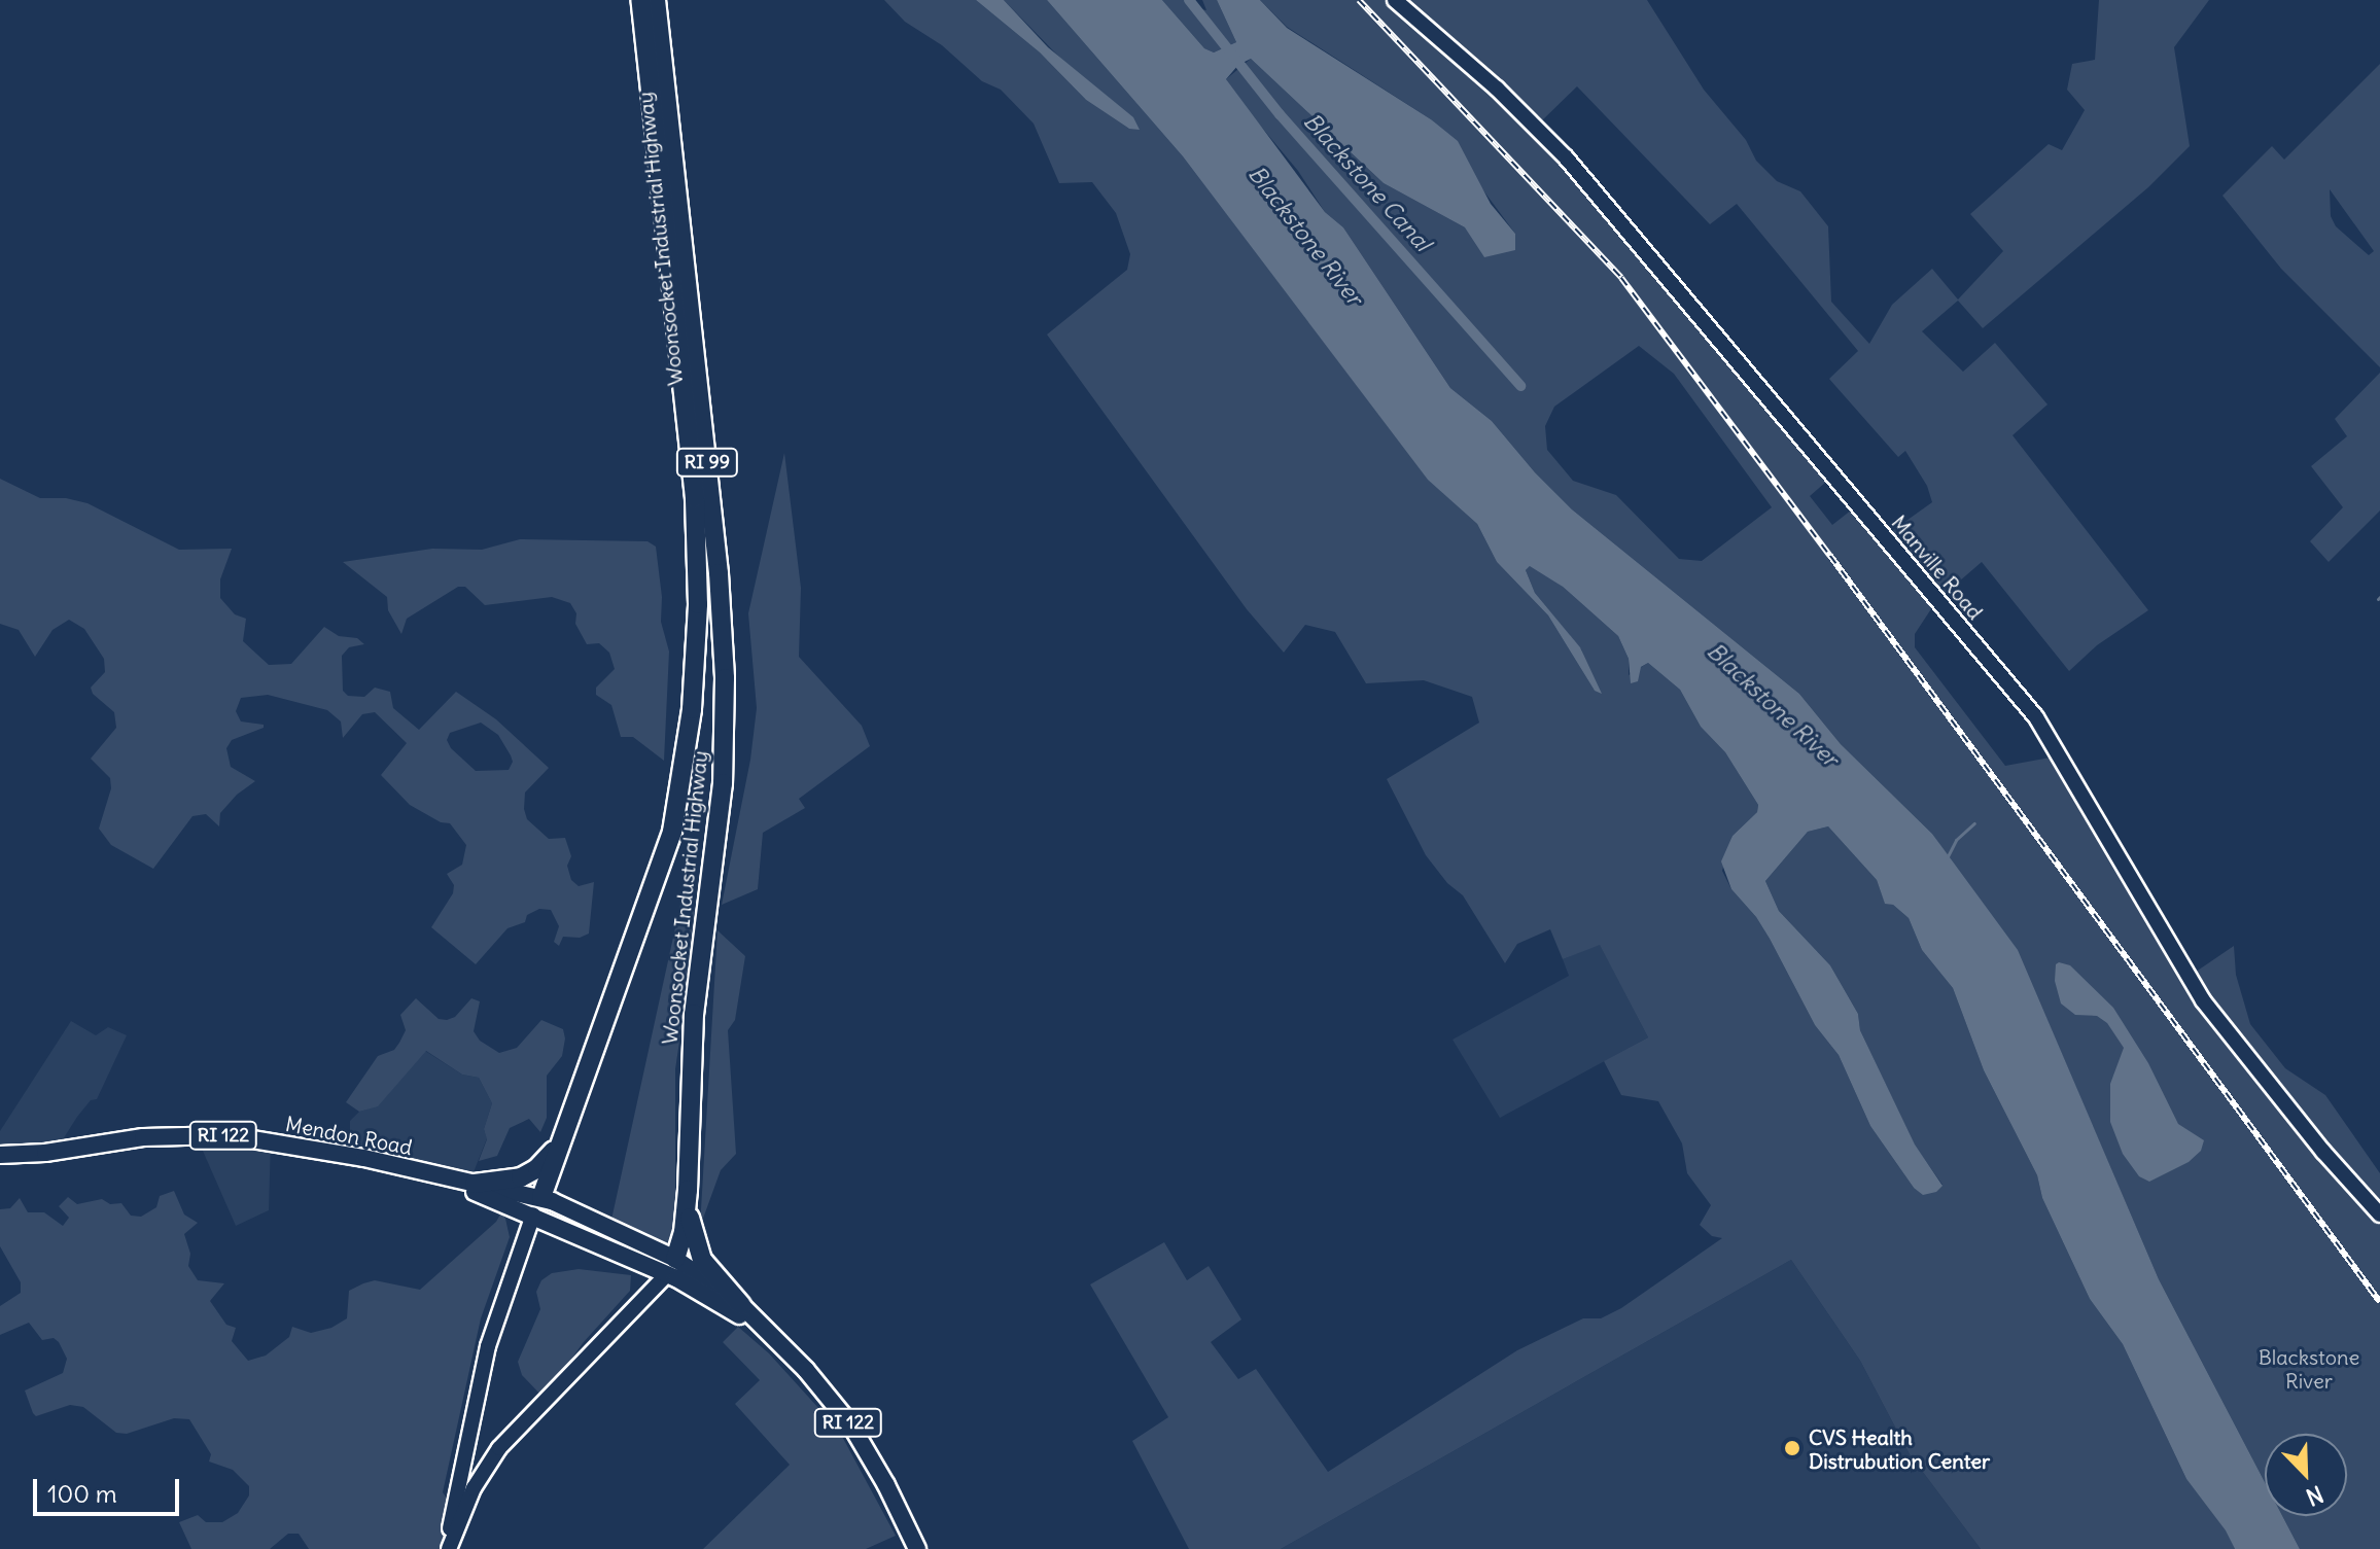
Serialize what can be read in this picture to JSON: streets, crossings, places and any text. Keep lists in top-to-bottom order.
{
  "streets": {
    "highway": ["Woonsocket Industrial Highway", "RI 99"],
    "main road": ["Manville Road", "RI 122", "Mendon Road"]
  },
  "crossings": [
    ["Woonsocket Industrial Highway", "Mendon Road"]
  ],
  "water": ["Blackstone Canal", "Blackstone River"],
  "parks": ["Blackstone River"],
  "places": ["CVS Health Distrubution Center"],
  "scale_bar": "100 m",
  "north": "bottom right"
}
